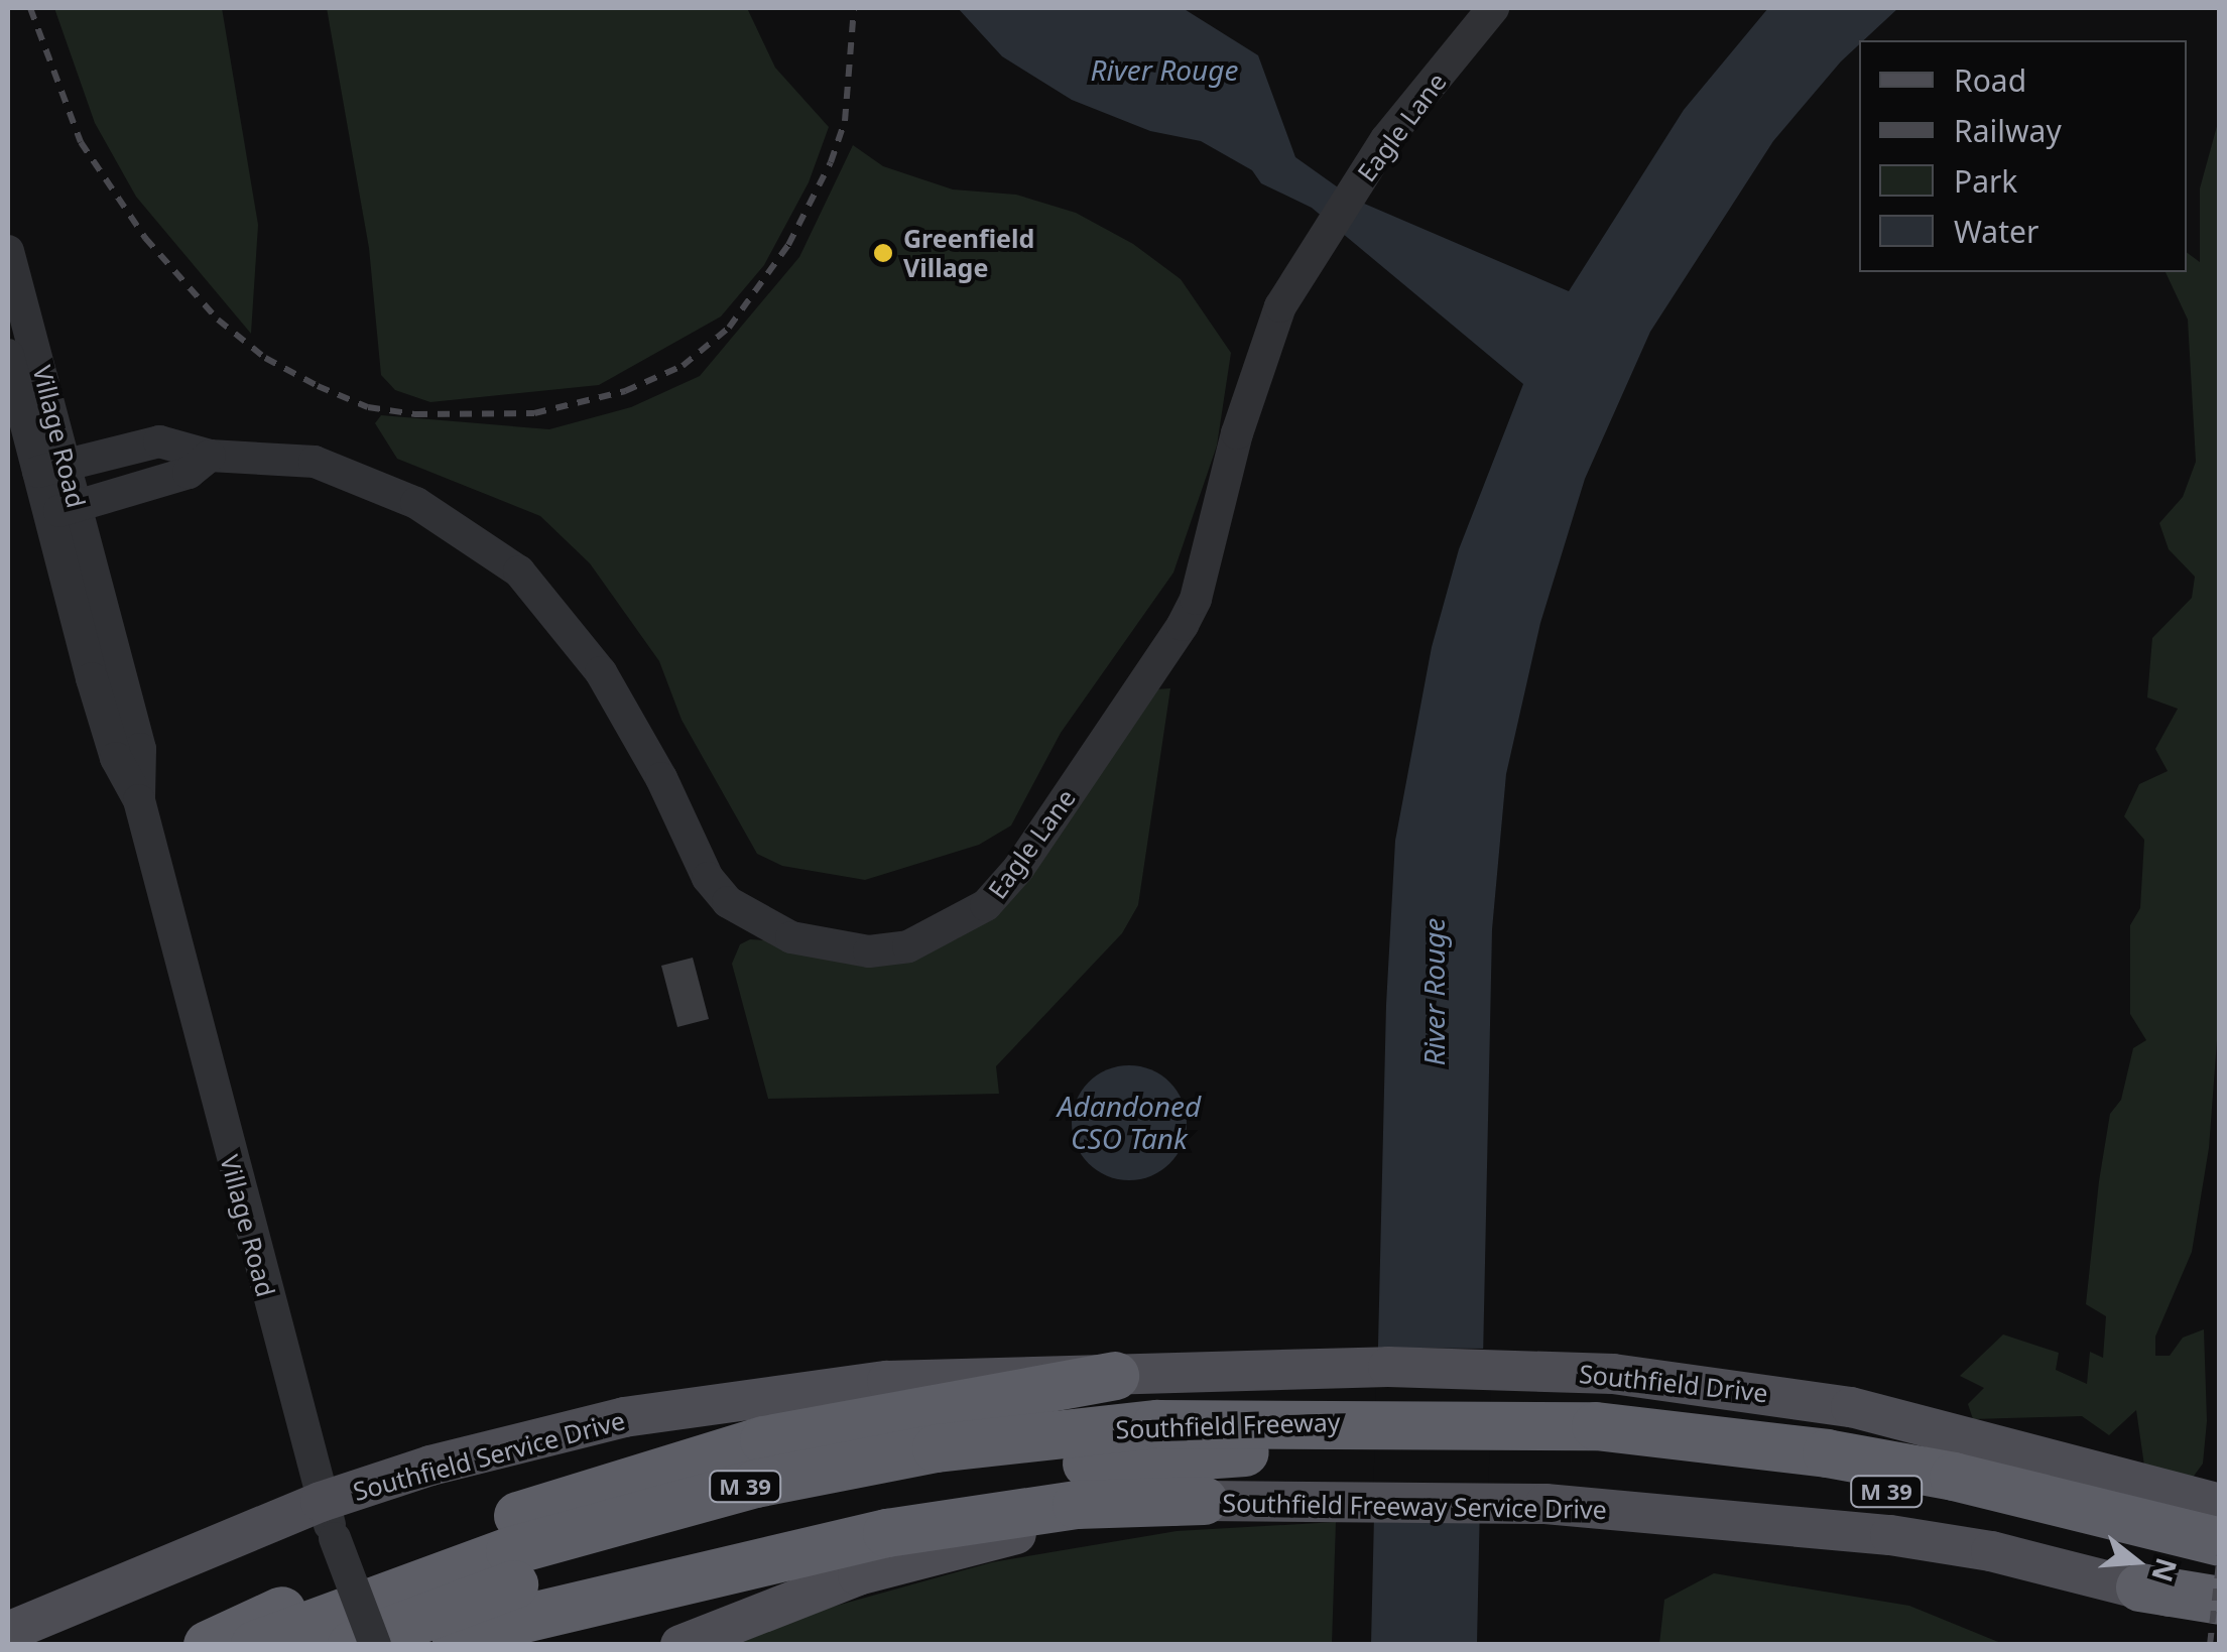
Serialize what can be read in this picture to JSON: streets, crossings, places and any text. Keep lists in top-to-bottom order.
{
  "streets": {
    "highway": ["Southfield Freeway", "M 39"],
    "main road": ["Southfield Drive", "Southfield Service Drive", "Southfield Freeway Service Drive"],
    "street": ["Eagle Lane", "Village Road"]
  },
  "crossings": [
    ["Eagle Lane", "Village Road"],
    ["Village Road", "Southfield Service Drive"],
    ["Southfield Drive", "Southfield Service Drive"]
  ],
  "water": ["River Rouge", "Adandoned CSO Tank"],
  "places": ["Greenfield Village"],
  "legend": [
    "Road",
    "Railway",
    "Park",
    "Water"
  ],
  "north": "right"
}
